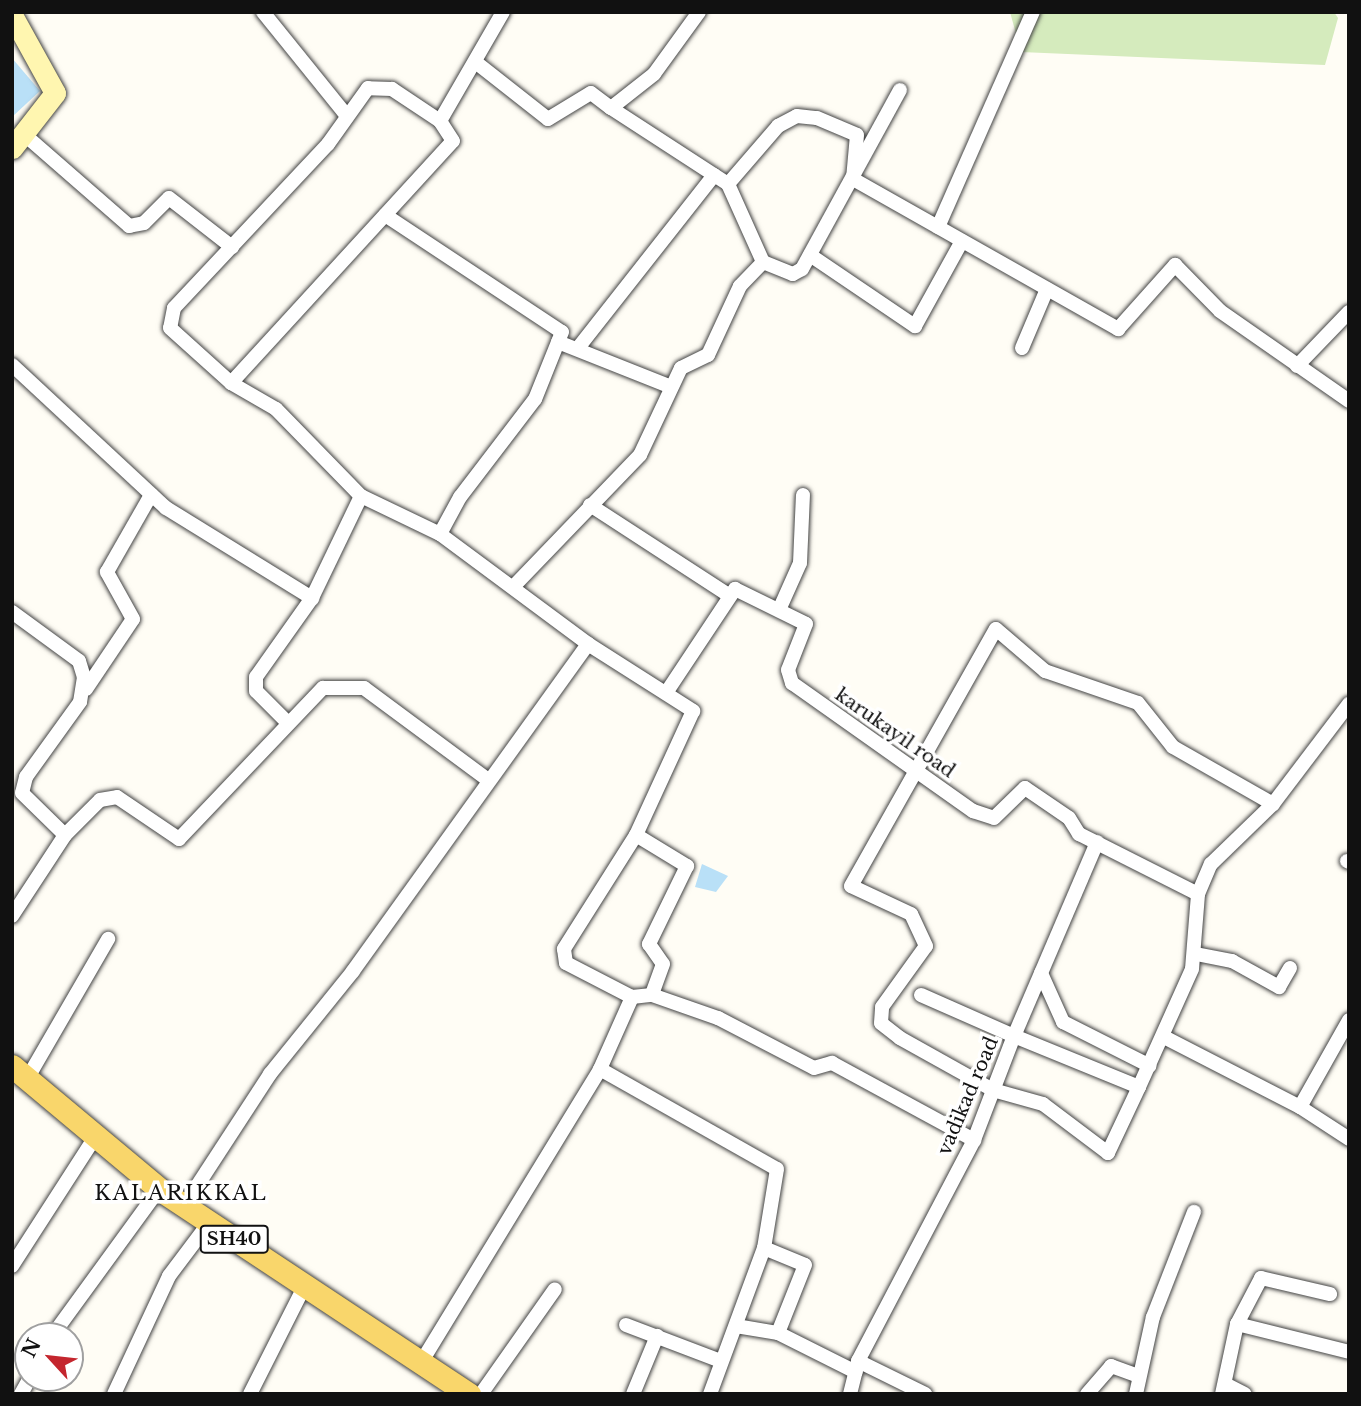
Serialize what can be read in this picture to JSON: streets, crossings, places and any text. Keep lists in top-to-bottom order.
{
  "streets": {
    "main road": ["SH40"],
    "street": ["karukayil road", "vadikad road"]
  },
  "districts": ["KALARIKKAL"],
  "north": "top left"
}
